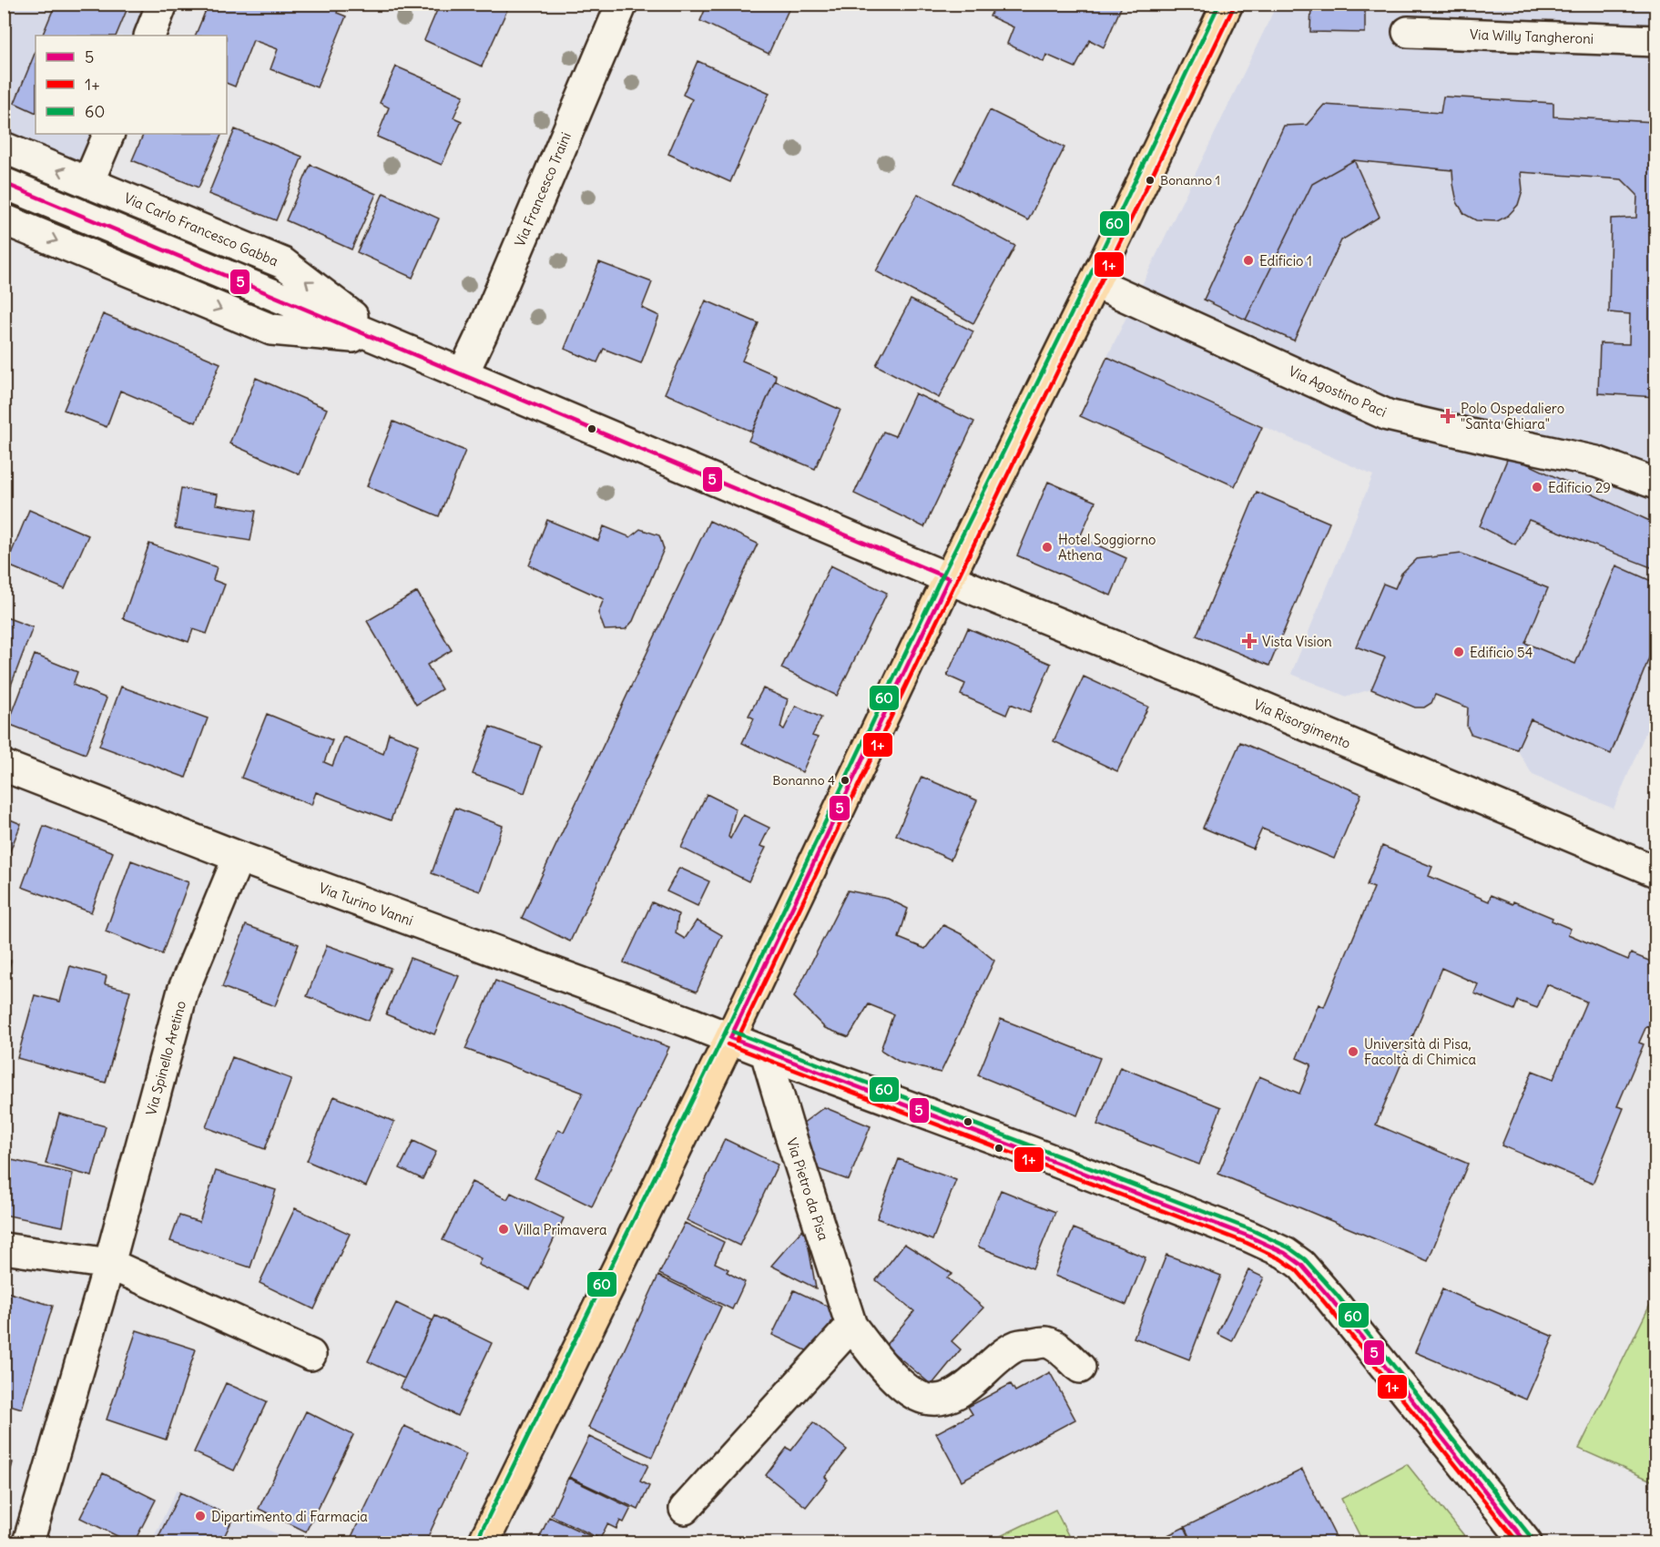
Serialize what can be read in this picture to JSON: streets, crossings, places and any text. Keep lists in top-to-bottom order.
{
  "streets": {
    "street": [
      "Via Willy Tangheroni",
      "Via Francesco Traini",
      "Via Carlo Francesco Gabba",
      "Via Agostino Paci",
      "Via Risorgimento",
      "Via Turino Vanni",
      "Via Spinello Aretino",
      "Via Pietro da Pisa"
    ]
  },
  "crossings": [
    ["Via Francesco Traini", "Via Carlo Francesco Gabba"],
    ["Via Carlo Francesco Gabba", "Via Risorgimento"],
    ["Via Turino Vanni", "Via Spinello Aretino"],
    ["Via Turino Vanni", "Via Pietro da Pisa"]
  ],
  "places": {
    "other": [
      "Bonanno 1",
      "Edificio 1",
      "Edificio 29",
      "Hotel Soggiorno Athena",
      "Edificio 54",
      "Bonanno 4",
      "Università di Pisa, Facoltà di Chimica",
      "Villa Primavera",
      "Dipartimento di Farmacia"
    ],
    "health": ["Polo Ospedaliero \"Santa Chiara\"", "Vista Vision"]
  },
  "lines": ["transit line 60", "transit line 1+", "transit line 5"],
  "legend": ["5", "1+", "60"]
}
